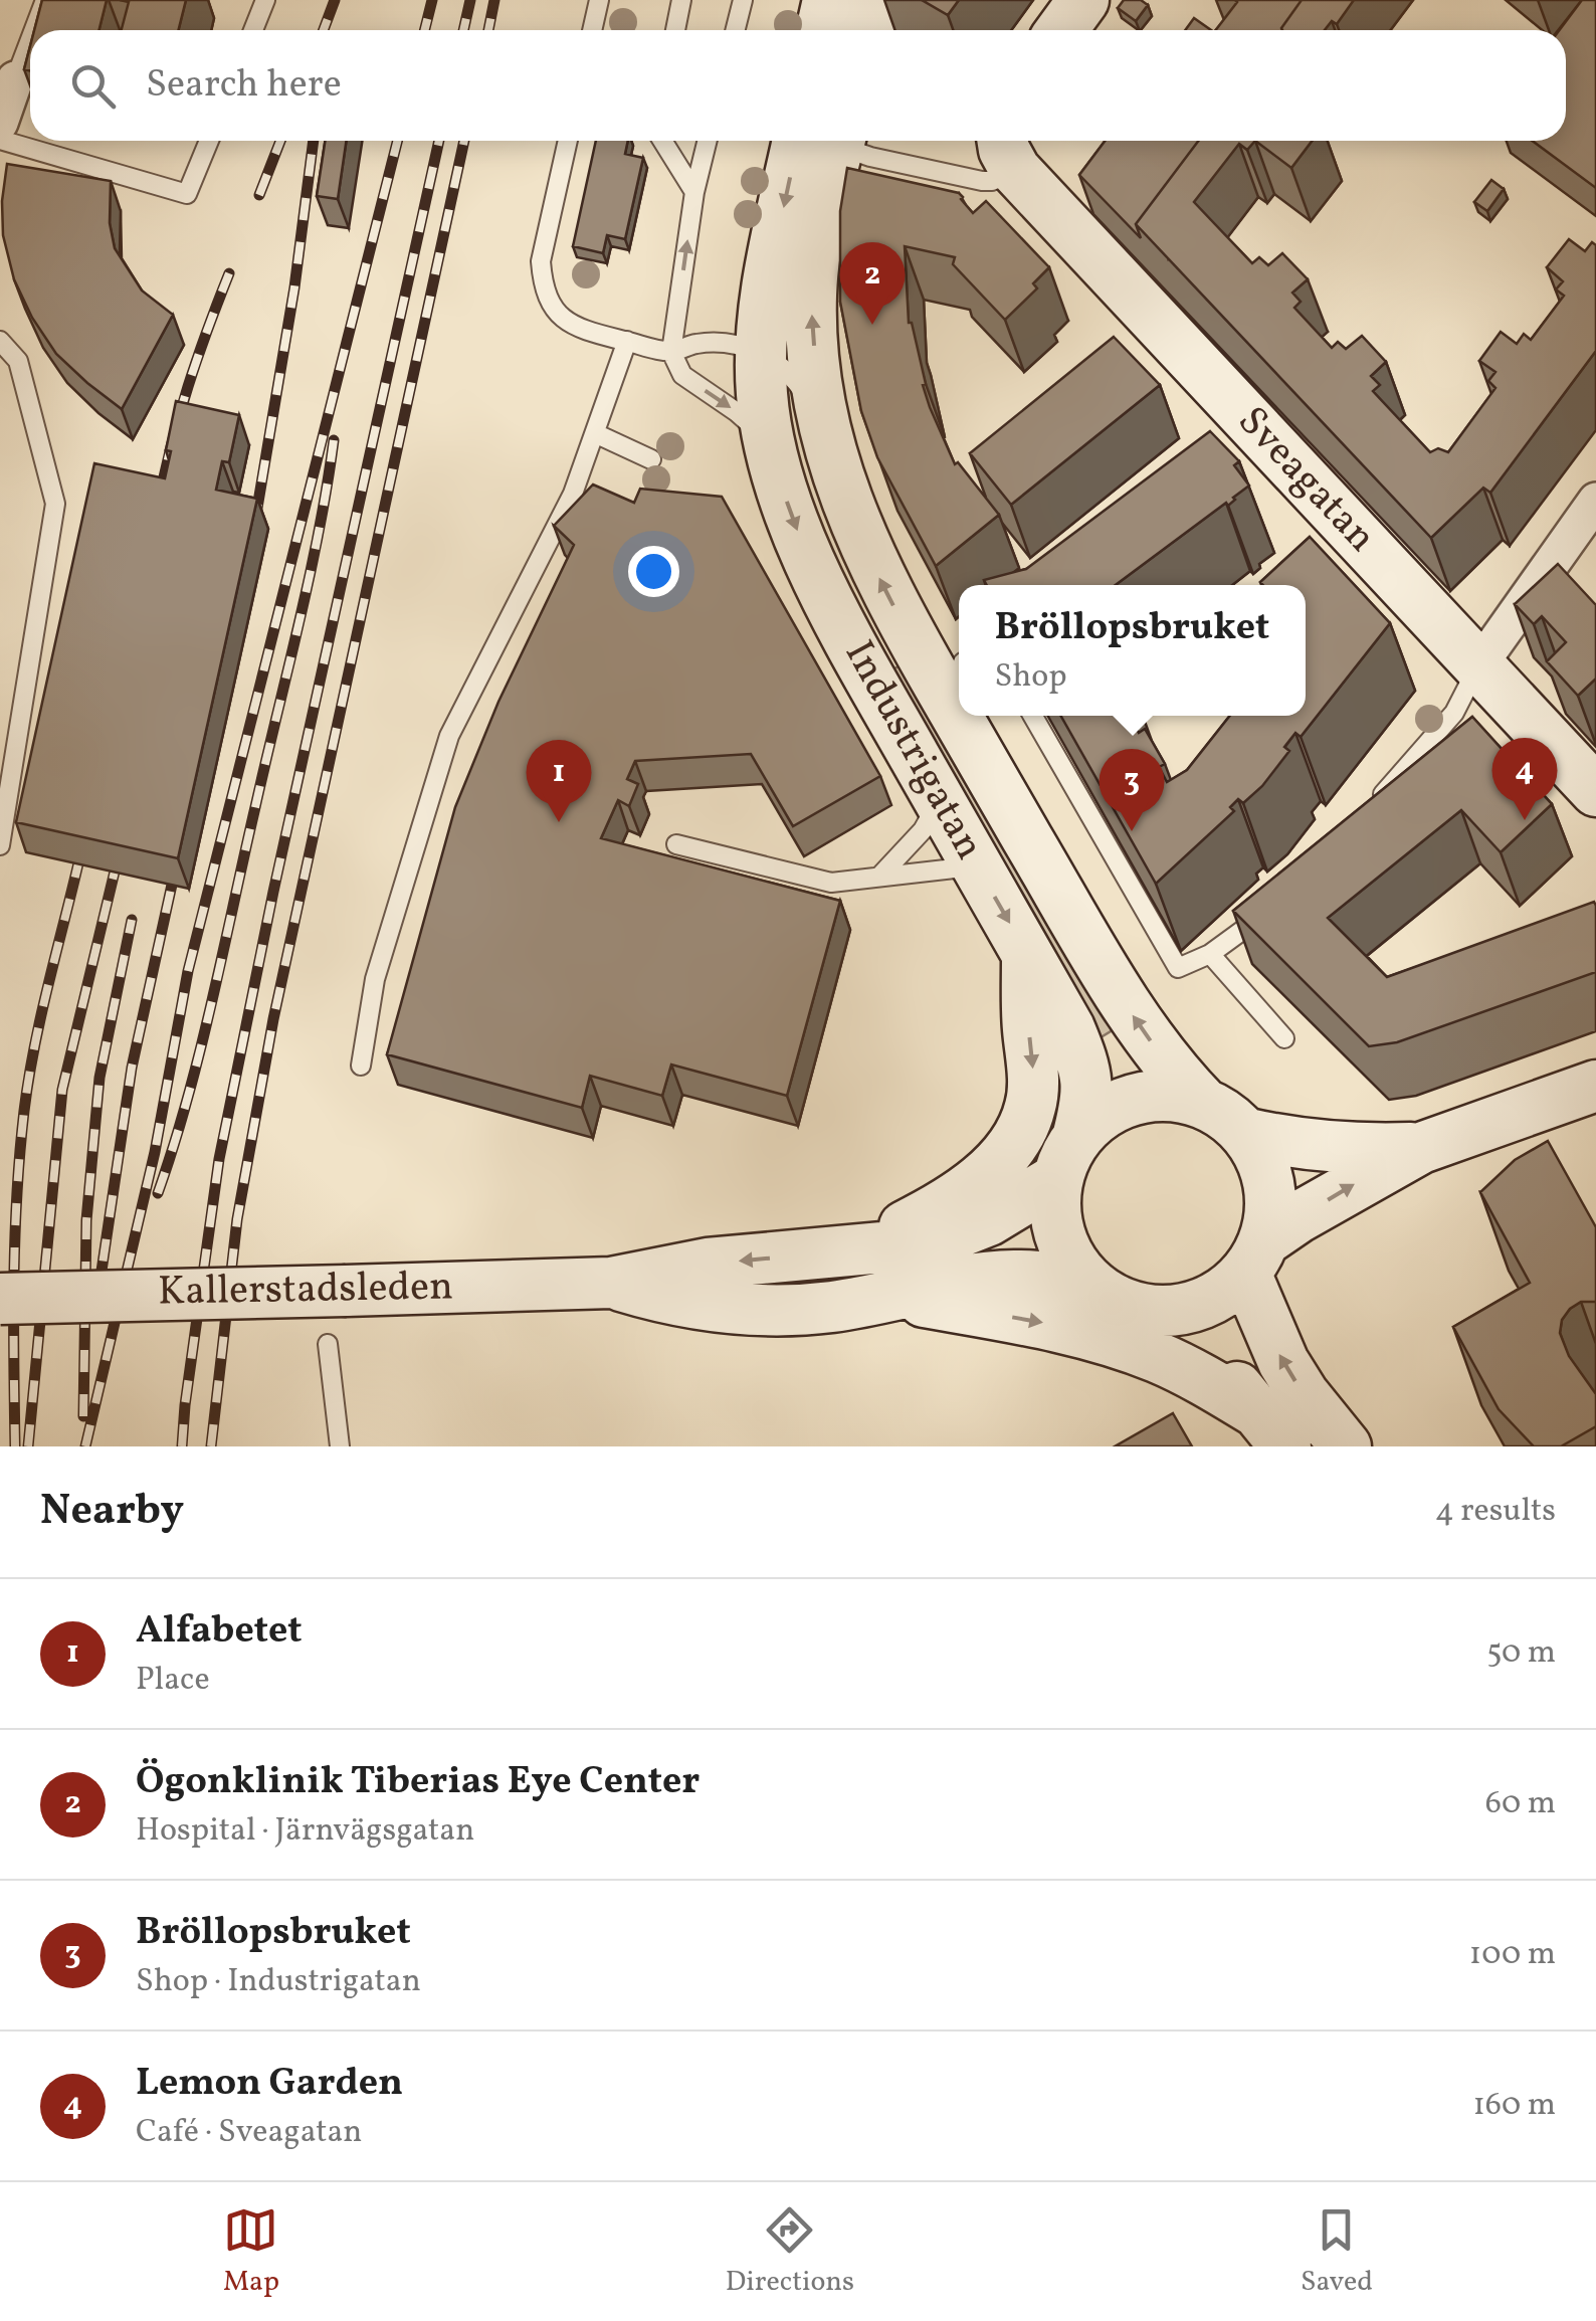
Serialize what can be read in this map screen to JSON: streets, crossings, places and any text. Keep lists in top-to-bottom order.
{
  "streets": {
    "main road": ["Sveagatan", "Industrigatan", "Kallerstadsleden"]
  },
  "crossings": [
    ["Industrigatan", "Kallerstadsleden"]
  ],
  "page": {
    "search": "Search here",
    "pins": [
      "2",
      "4",
      "1",
      "3"
    ],
    "popup": ["Bröllopsbruket", "Shop"],
    "heading": ["Nearby", "4 results"],
    "list": [
      {
        "mark": "1",
        "name": "Alfabetet",
        "note": "Place",
        "value": "50 m"
      },
      {
        "mark": "2",
        "name": "Ögonklinik Tiberias Eye Center",
        "note": "Hospital · Järnvägsgatan",
        "value": "60 m"
      },
      {
        "mark": "3",
        "name": "Bröllopsbruket",
        "note": "Shop · Industrigatan",
        "value": "100 m"
      },
      {
        "mark": "4",
        "name": "Lemon Garden",
        "note": "Café · Sveagatan",
        "value": "160 m"
      }
    ],
    "nav": ["Map", "Directions", "Saved"]
  }
}
